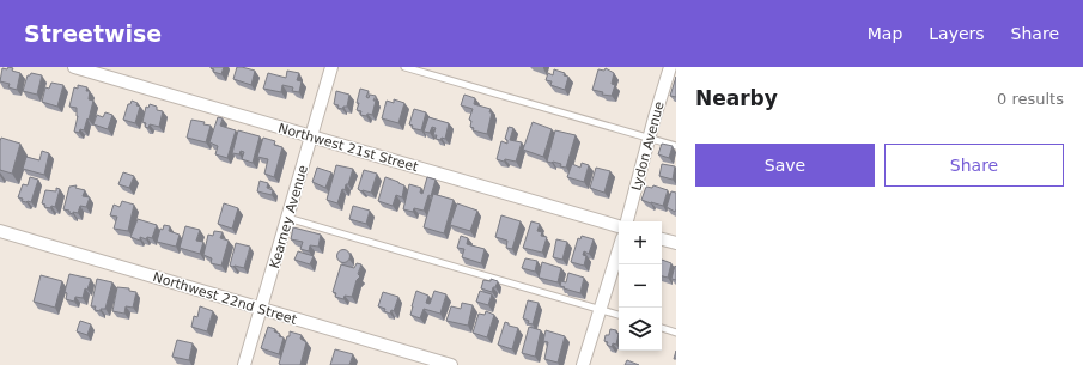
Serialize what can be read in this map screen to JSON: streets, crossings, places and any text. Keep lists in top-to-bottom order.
{
  "streets": {
    "street": [
      "Lydon Avenue",
      "Northwest 21st Street",
      "Kearney Avenue",
      "Northwest 22nd Street"
    ]
  },
  "crossings": [
    ["Northwest 21st Street", "Kearney Avenue"],
    ["Kearney Avenue", "Northwest 22nd Street"]
  ],
  "page": {
    "header": "Streetwise",
    "nav": ["Map", "Layers", "Share"],
    "heading": ["Nearby", "0 results"],
    "buttons": ["Save", "Share"],
    "map_buttons": ["+", "−"]
  }
}
